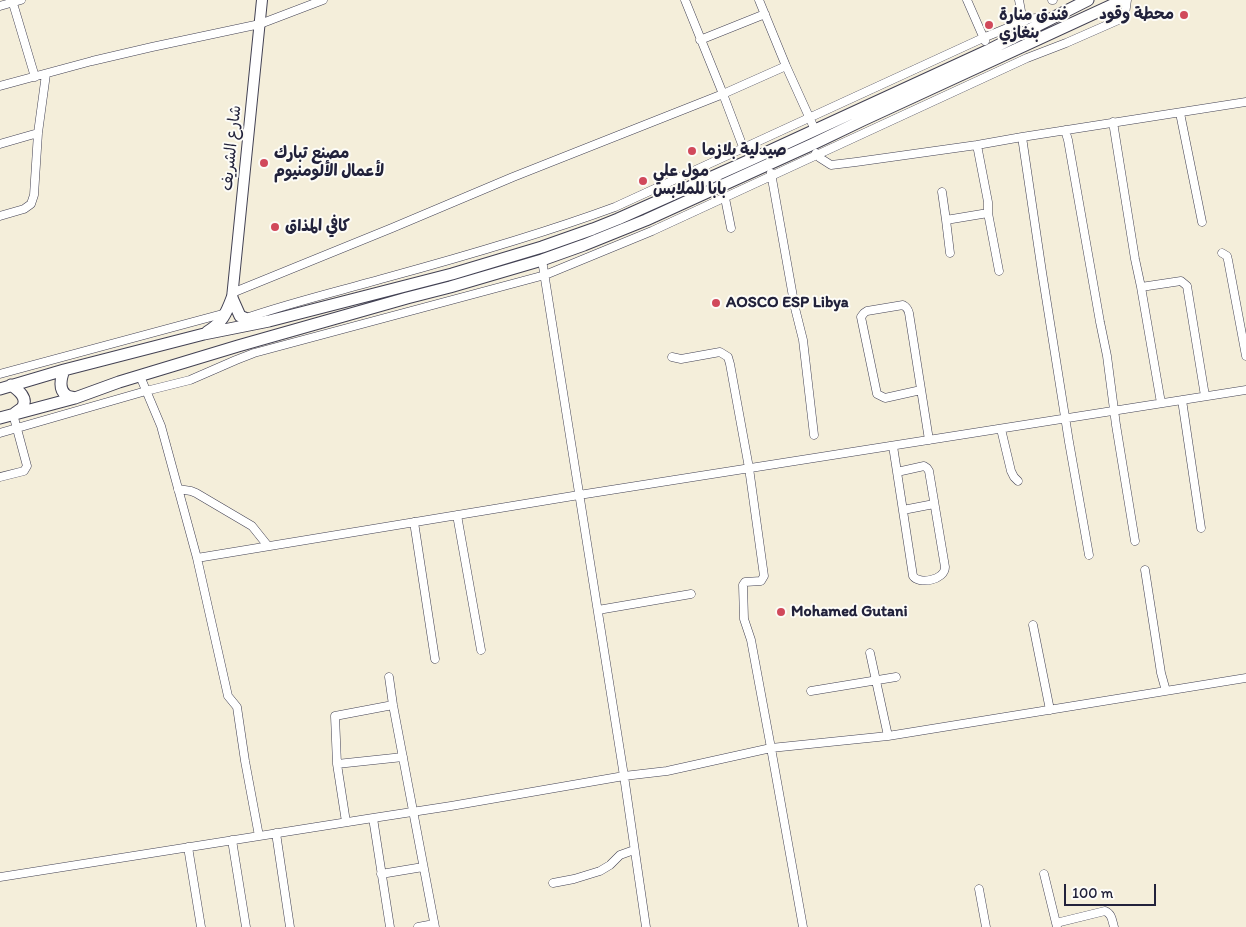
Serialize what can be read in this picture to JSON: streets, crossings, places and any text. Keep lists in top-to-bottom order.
{
  "streets": {
    "main road": ["شارع الشريف"]
  },
  "places": [
    "محطة وقود",
    "فندق منارة بنغازي",
    "صيدلية بلازما",
    "مصنع تبارك لأعمال الألومنيوم",
    "مول علي بابا للملابس",
    "كافي المذاق",
    "AOSCO ESP Libya",
    "Mohamed Gutani"
  ],
  "scale_bar": "100 m"
}
